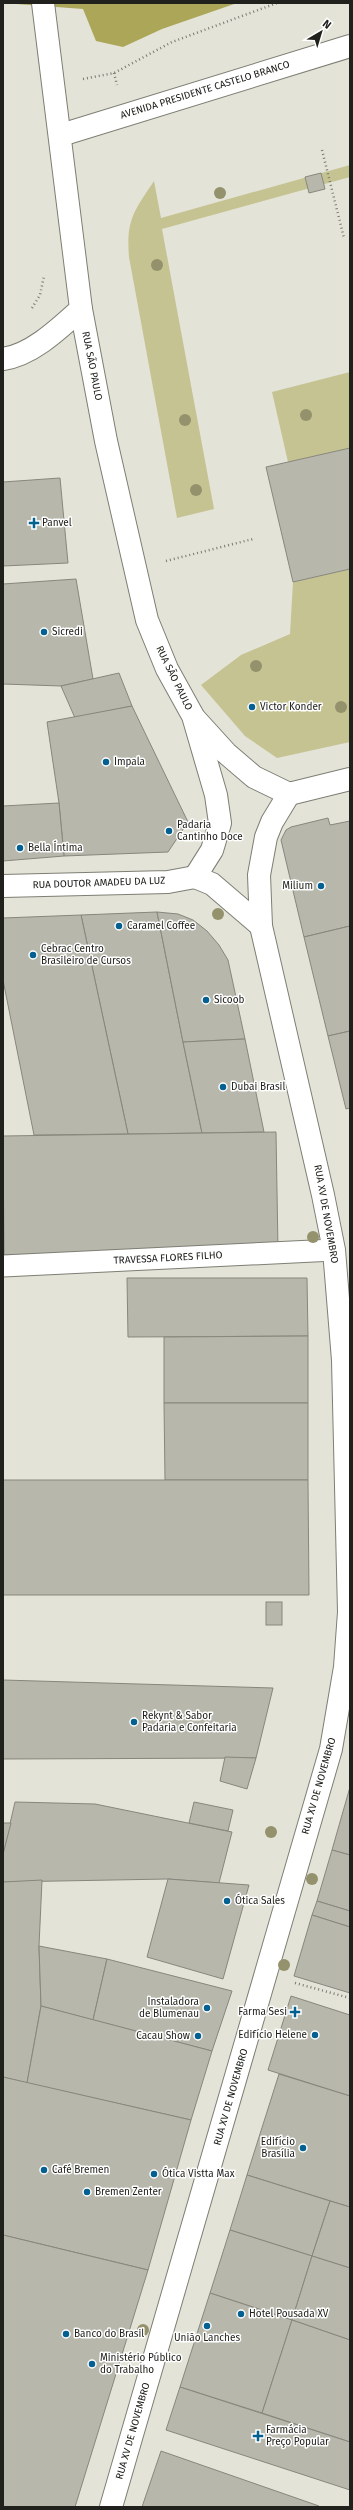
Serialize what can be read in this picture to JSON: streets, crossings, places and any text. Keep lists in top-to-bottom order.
{
  "streets": {
    "street": [
      "AVENIDA PRESIDENTE CASTELO BRANCO",
      "RUA SÃO PAULO",
      "RUA DOUTOR AMADEU DA LUZ",
      "RUA XV DE NOVEMBRO"
    ],
    "lane": ["TRAVESSA FLORES FILHO"]
  },
  "crossings": [
    ["AVENIDA PRESIDENTE CASTELO BRANCO", "RUA SÃO PAULO"],
    ["RUA SÃO PAULO", "RUA DOUTOR AMADEU DA LUZ"],
    ["RUA SÃO PAULO", "RUA XV DE NOVEMBRO"],
    ["RUA XV DE NOVEMBRO", "TRAVESSA FLORES FILHO"]
  ],
  "places": {
    "health": ["Panvel", "Farma Sesi", "Farmácia Preço Popular"],
    "other": [
      "Sicredi",
      "Victor Konder",
      "Impala",
      "Padaria Cantinho Doce",
      "Bella Íntima",
      "Milium",
      "Caramel Coffee",
      "Cebrac Centro Brasileiro de Cursos",
      "Sicoob",
      "Dubai Brasil",
      "Rekynt & Sabor Padaria e Confeitaria",
      "Ótica Sales",
      "Instaladora de Blumenau",
      "Edifício Helene",
      "Cacau Show",
      "Edifício Brasília",
      "Café Bremen",
      "Ótica Vistta Max",
      "Bremen Zenter",
      "Hotel Pousada XV",
      "União Lanches",
      "Banco do Brasil",
      "Ministério Público do Trabalho"
    ]
  },
  "north": "top right"
}
